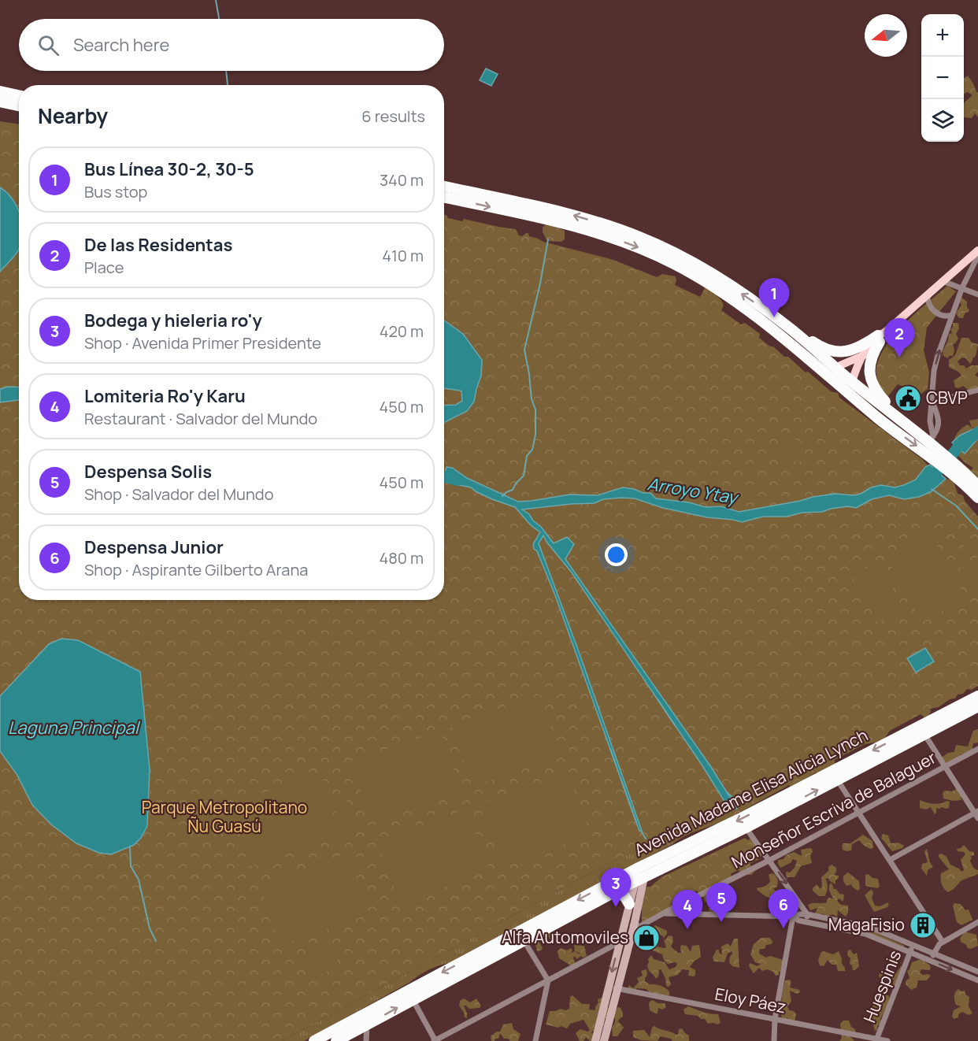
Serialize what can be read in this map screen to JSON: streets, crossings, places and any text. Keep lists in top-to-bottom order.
{
  "streets": {
    "highway": ["Avenida Madame Elisa Alicia Lynch"],
    "street": ["Monseñor Escriva de Balaguer", "Huespinis", "Eloy Páez"]
  },
  "crossings": [
    ["Huespinis", "Eloy Páez"]
  ],
  "water": ["Arroyo Ytay", "Laguna Principal"],
  "parks": ["Parque Metropolitano Ñu Guasú"],
  "places": {
    "public building": ["CBVP"],
    "building": ["MagaFisio"],
    "shop": ["Alfa Automoviles"]
  },
  "north": "left",
  "page": {
    "map_buttons": ["+", "−"],
    "search": "Search here",
    "heading": ["Nearby", "6 results"],
    "list": [
      {
        "mark": "1",
        "name": "Bus Línea 30-2, 30-5",
        "note": "Bus stop",
        "value": "340 m"
      },
      {
        "mark": "2",
        "name": "De las Residentas",
        "note": "Place",
        "value": "410 m"
      },
      {
        "mark": "3",
        "name": "Bodega y hieleria ro'y",
        "note": "Shop · Avenida Primer Presidente",
        "value": "420 m"
      },
      {
        "mark": "4",
        "name": "Lomiteria Ro'y Karu",
        "note": "Restaurant · Salvador del Mundo",
        "value": "450 m"
      },
      {
        "mark": "5",
        "name": "Despensa Solis",
        "note": "Shop · Salvador del Mundo",
        "value": "450 m"
      },
      {
        "mark": "6",
        "name": "Despensa Junior",
        "note": "Shop · Aspirante Gilberto Arana",
        "value": "480 m"
      }
    ],
    "pins": [
      "1",
      "2",
      "3",
      "5",
      "6",
      "4"
    ]
  }
}
